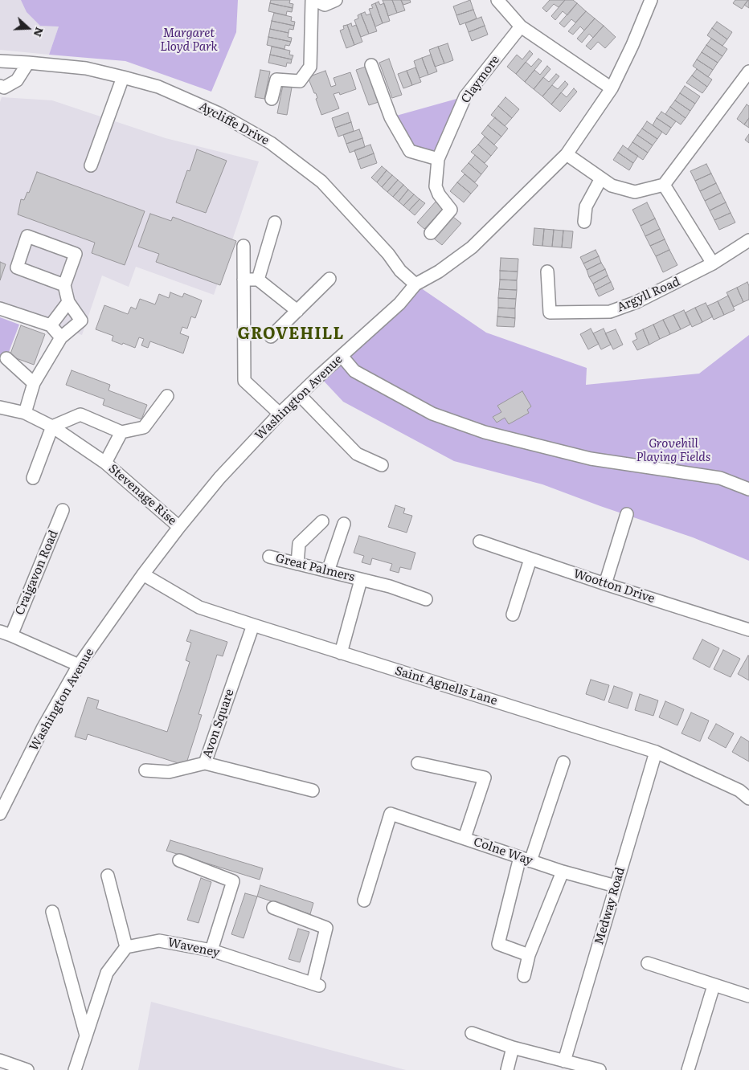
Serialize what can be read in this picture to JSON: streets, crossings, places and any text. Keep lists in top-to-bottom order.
{
  "streets": {
    "street": [
      "Claymore",
      "Aycliffe Drive",
      "Argyll Road",
      "Washington Avenue",
      "Stevenage Rise",
      "Great Palmers",
      "Craigavon Road",
      "Wootton Drive",
      "Saint Agnells Lane",
      "Avon Square",
      "Colne Way",
      "Medway Road",
      "Waveney"
    ]
  },
  "crossings": [
    ["Aycliffe Drive", "Washington Avenue"],
    ["Washington Avenue", "Stevenage Rise"],
    ["Washington Avenue", "Craigavon Road"],
    ["Washington Avenue", "Saint Agnells Lane"],
    ["Great Palmers", "Saint Agnells Lane"],
    ["Saint Agnells Lane", "Avon Square"],
    ["Saint Agnells Lane", "Medway Road"],
    ["Colne Way", "Medway Road"]
  ],
  "districts": ["GROVEHILL"],
  "parks": ["Margaret Lloyd Park", "Grovehill Playing Fields"],
  "north": "right"
}
